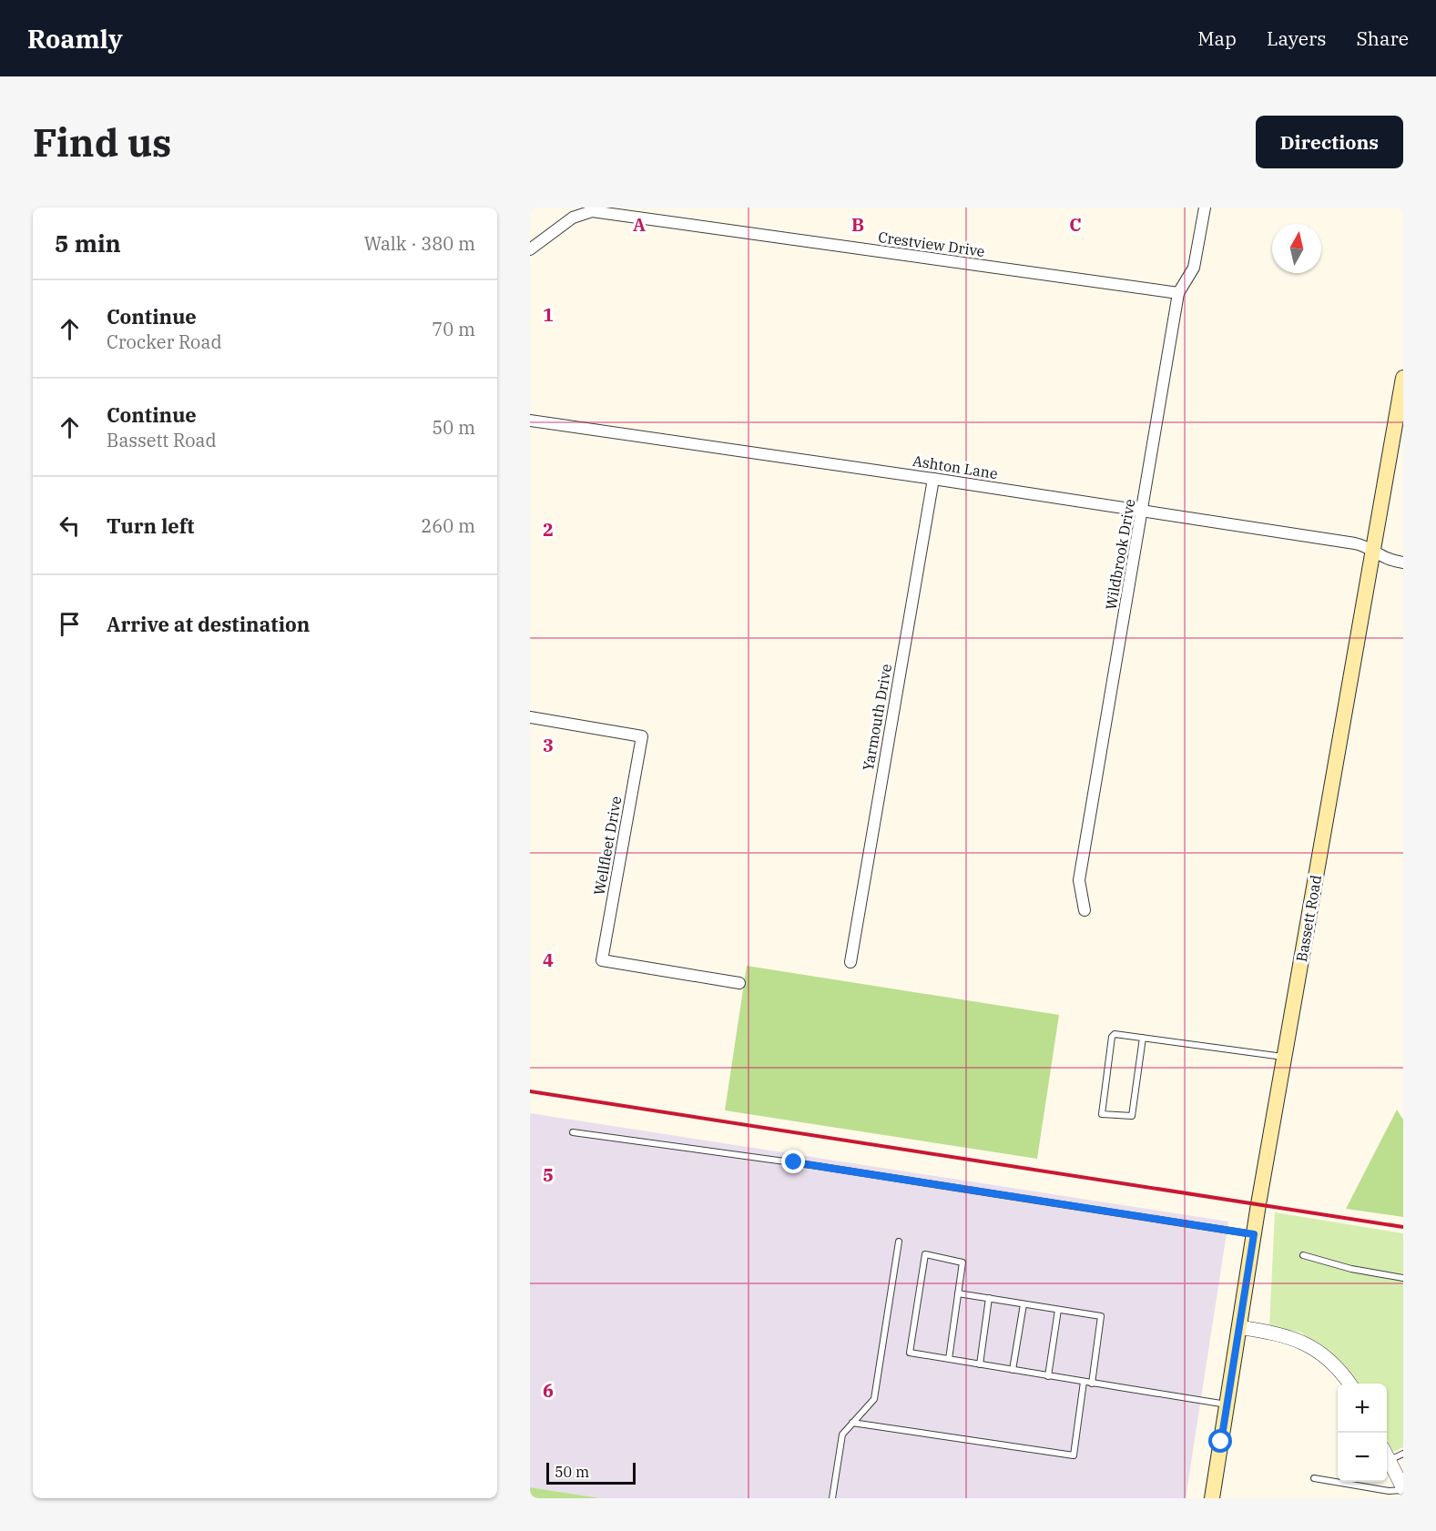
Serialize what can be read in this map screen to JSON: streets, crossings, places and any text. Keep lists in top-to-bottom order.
{
  "streets": {
    "main road": ["Bassett Road"],
    "street": [
      "Crestview Drive",
      "Ashton Lane",
      "Wildbrook Drive",
      "Yarmouth Drive",
      "Wellfleet Drive"
    ]
  },
  "crossings": [
    ["Crestview Drive", "Wildbrook Drive"],
    ["Ashton Lane", "Wildbrook Drive"],
    ["Ashton Lane", "Yarmouth Drive"],
    ["Ashton Lane", "Bassett Road"]
  ],
  "scale_bar": "50 m",
  "north": "top",
  "page": {
    "header": "Roamly",
    "nav": ["Map", "Layers", "Share"],
    "buttons": "Directions",
    "title": "Find us",
    "heading": ["5 min", "Walk · 380 m"],
    "list": [
      ["Continue", "Crocker Road", "70 m"],
      ["Continue", "Bassett Road", "50 m"],
      ["Turn left", "260 m"],
      "Arrive at destination"
    ],
    "map_buttons": ["+", "−"],
    "scale": "50 m"
  },
  "grid": {
    "columns": ["A", "B", "C"],
    "rows": [
      "1",
      "2",
      "3",
      "4",
      "5",
      "6"
    ]
  }
}
